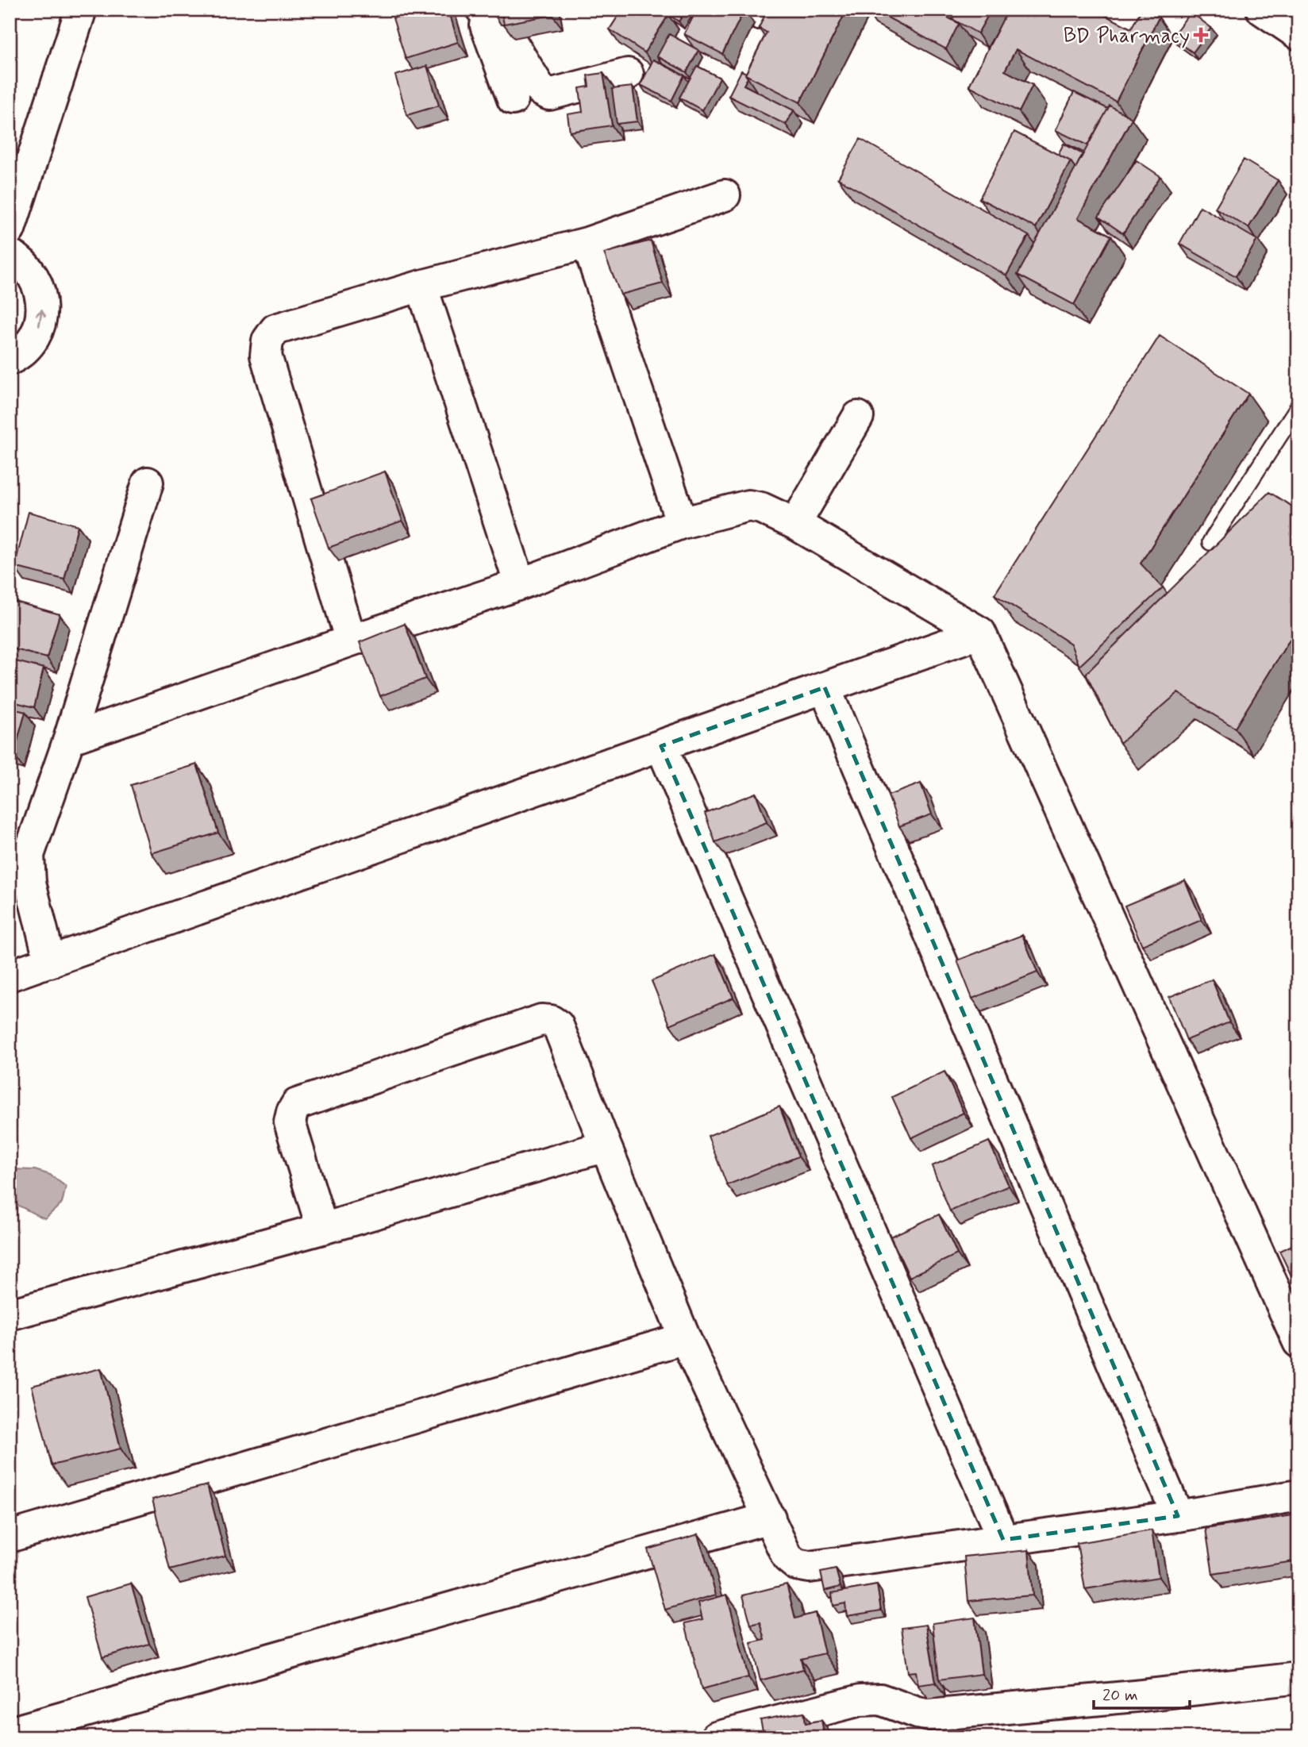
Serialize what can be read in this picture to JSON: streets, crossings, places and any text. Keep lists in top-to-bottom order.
{
  "places": {
    "health": ["BD Pharmacy"]
  },
  "scale_bar": "20 m"
}
